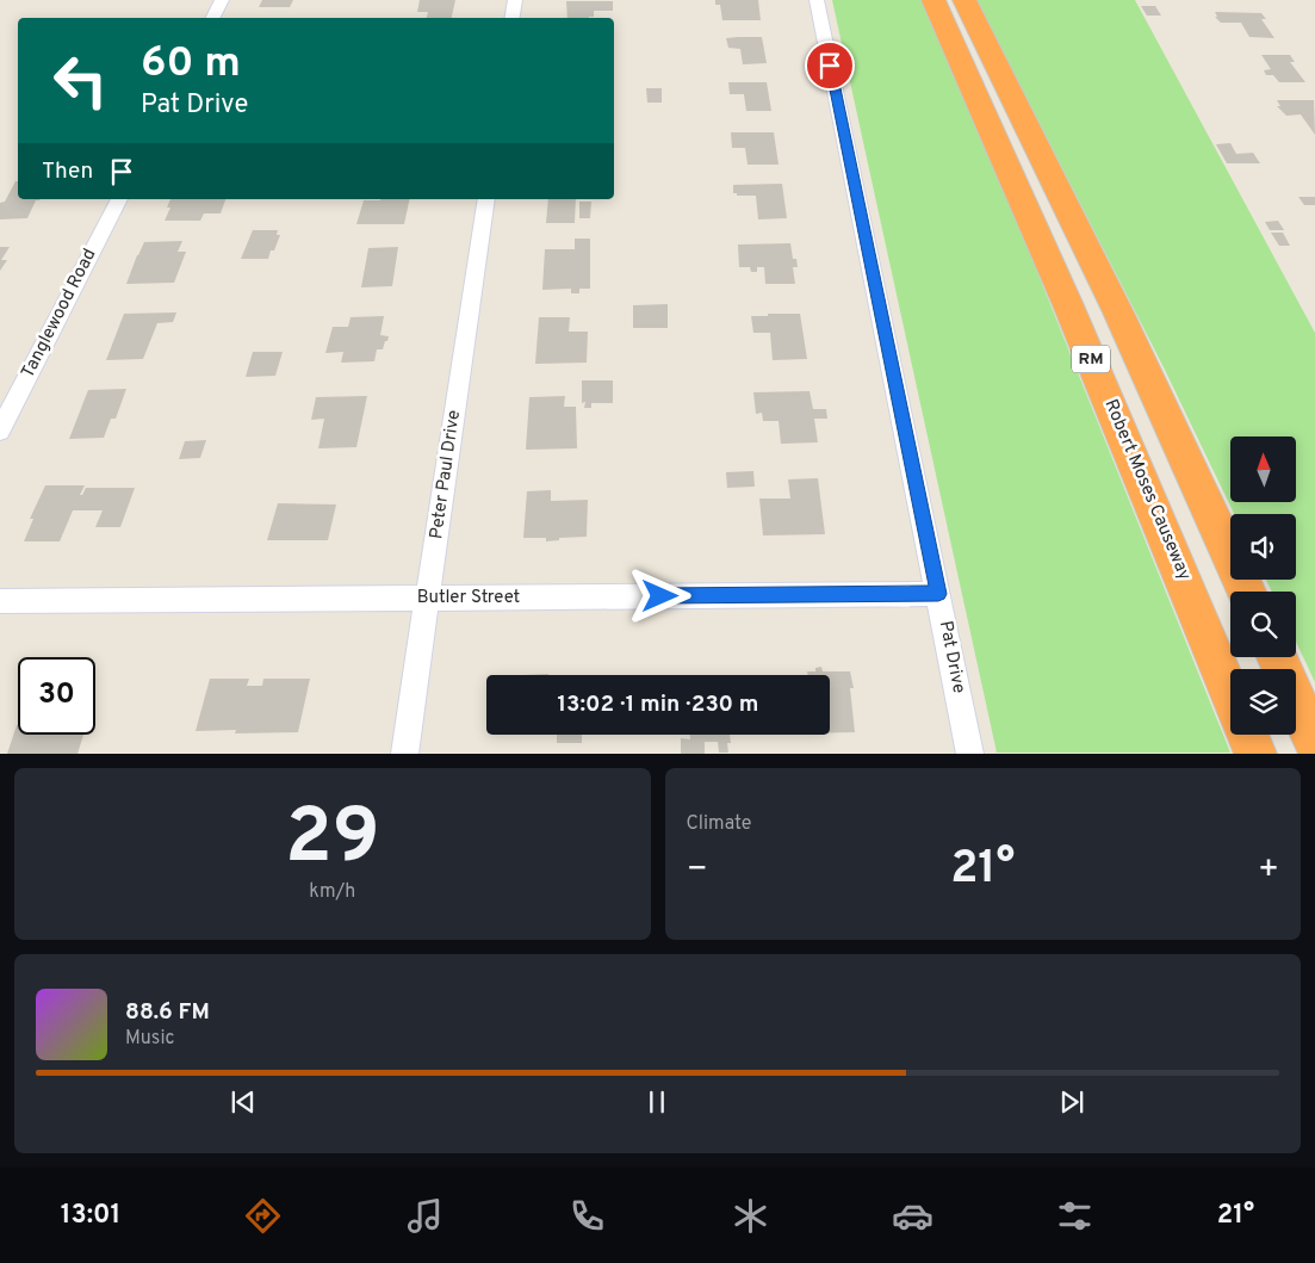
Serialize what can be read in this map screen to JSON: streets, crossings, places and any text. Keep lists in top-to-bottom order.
{
  "streets": {
    "highway": ["RM", "Robert Moses Causeway"],
    "street": [
      "Tanglewood Road",
      "Peter Paul Drive",
      "Butler Street",
      "Pat Drive"
    ]
  },
  "crossings": [
    ["Peter Paul Drive", "Butler Street"],
    ["Butler Street", "Pat Drive"]
  ],
  "north": "top",
  "page": {
    "turn": ["60 m", "Pat Drive"],
    "then": "Then",
    "limit": "30",
    "trip": "13:02 · 1 min · 230 m",
    "tile": [
      ["29", "km/h"],
      "Climate"
    ],
    "heat": ["−", "21°", "+"],
    "song": ["88.6 FM", "Music"],
    "tabs": ["13:01", "21°"]
  }
}
